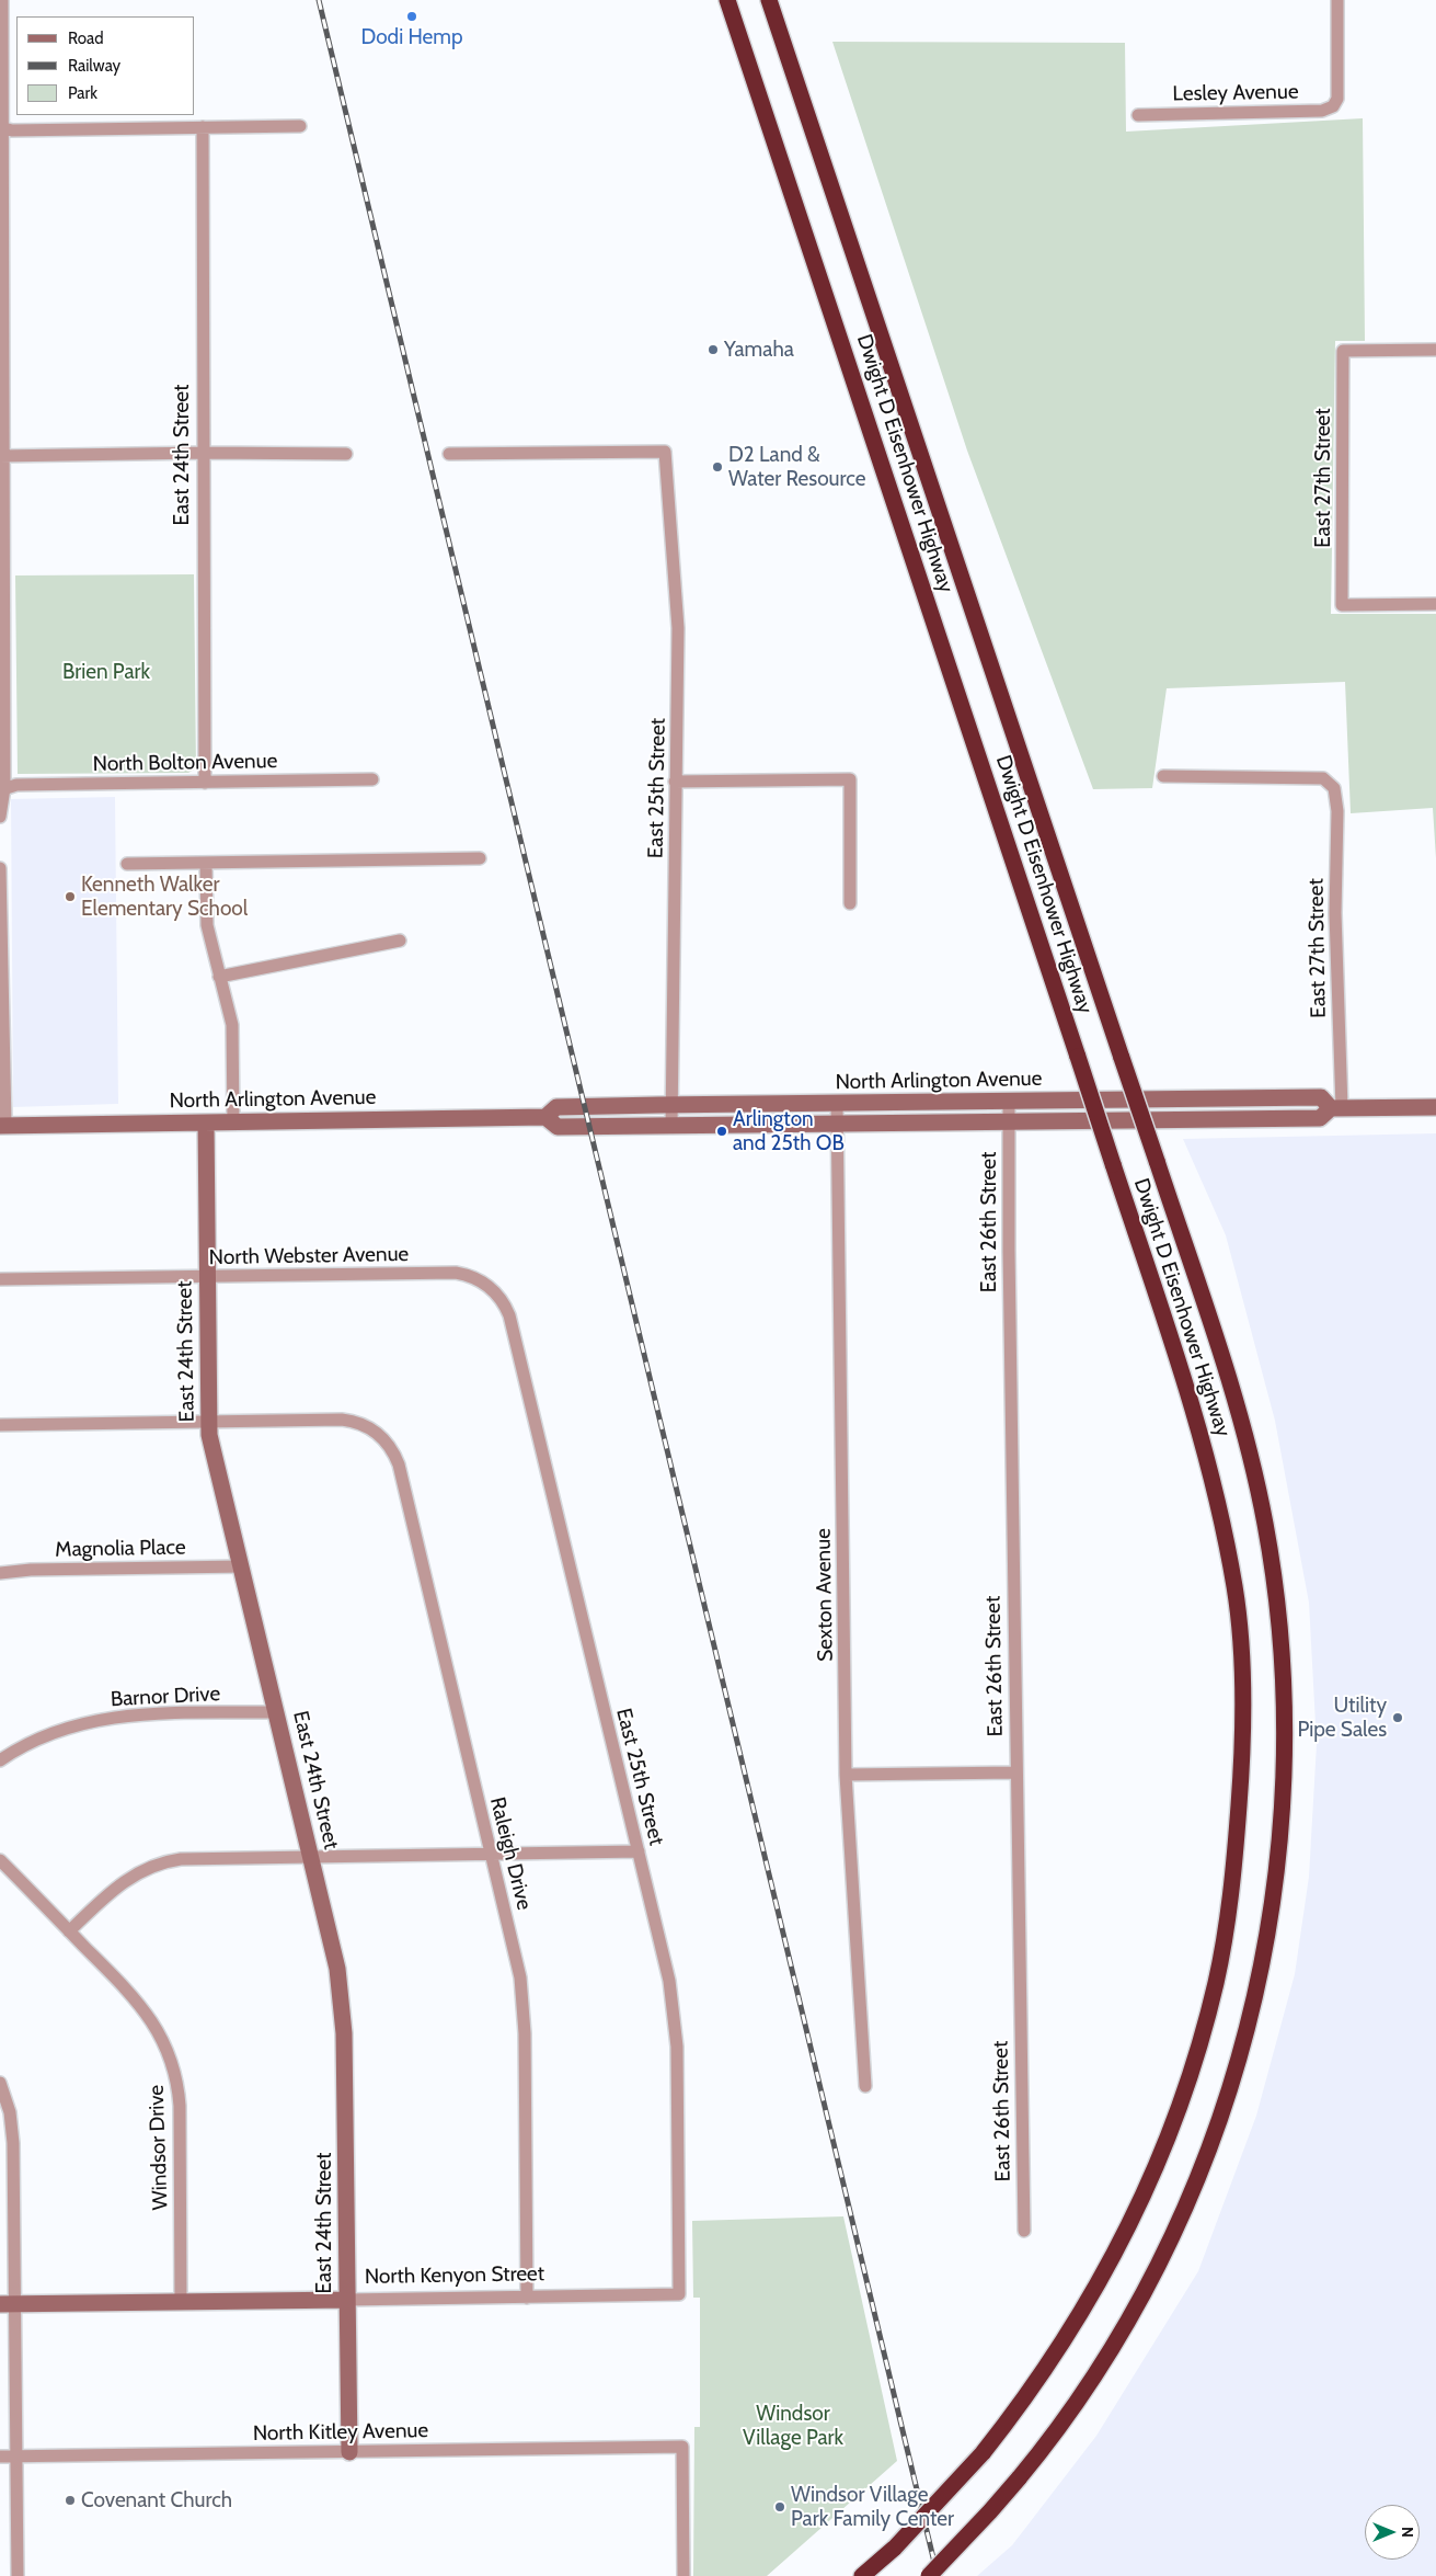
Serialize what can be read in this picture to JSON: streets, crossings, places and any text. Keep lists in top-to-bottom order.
{
  "streets": {
    "highway": ["Dwight D Eisenhower Highway"],
    "main road": ["East 24th Street", "North Arlington Avenue", "North Kenyon Street"],
    "street": [
      "Lesley Avenue",
      "East 27th Street",
      "North Bolton Avenue",
      "East 25th Street",
      "East 26th Street",
      "North Webster Avenue",
      "Magnolia Place",
      "Sexton Avenue",
      "Barnor Drive",
      "Raleigh Drive",
      "Windsor Drive",
      "North Kitley Avenue"
    ]
  },
  "crossings": [
    ["East 24th Street", "North Bolton Avenue"],
    ["East 24th Street", "North Arlington Avenue"],
    ["East 24th Street", "North Webster Avenue"],
    ["East 24th Street", "Magnolia Place"],
    ["East 24th Street", "Barnor Drive"],
    ["East 24th Street", "Raleigh Drive"],
    ["East 24th Street", "North Kenyon Street"],
    ["East 24th Street", "North Kitley Avenue"],
    ["East 27th Street", "North Arlington Avenue"],
    ["East 25th Street", "North Arlington Avenue"],
    ["East 25th Street", "North Webster Avenue"],
    ["East 25th Street", "North Kenyon Street"],
    ["North Arlington Avenue", "East 26th Street"],
    ["North Arlington Avenue", "Sexton Avenue"],
    ["Raleigh Drive", "North Kenyon Street"],
    ["Windsor Drive", "North Kenyon Street"]
  ],
  "parks": ["Brien Park", "Windsor Village Park"],
  "places": [
    "Dodi Hemp",
    "Yamaha",
    "D2 Land & Water Resource",
    "Kenneth Walker Elementary School",
    "Arlington and 25th OB",
    "Utility Pipe Sales",
    "Covenant Church",
    "Windsor Village Park Family Center"
  ],
  "legend": ["Road", "Railway", "Park"],
  "north": "right"
}
